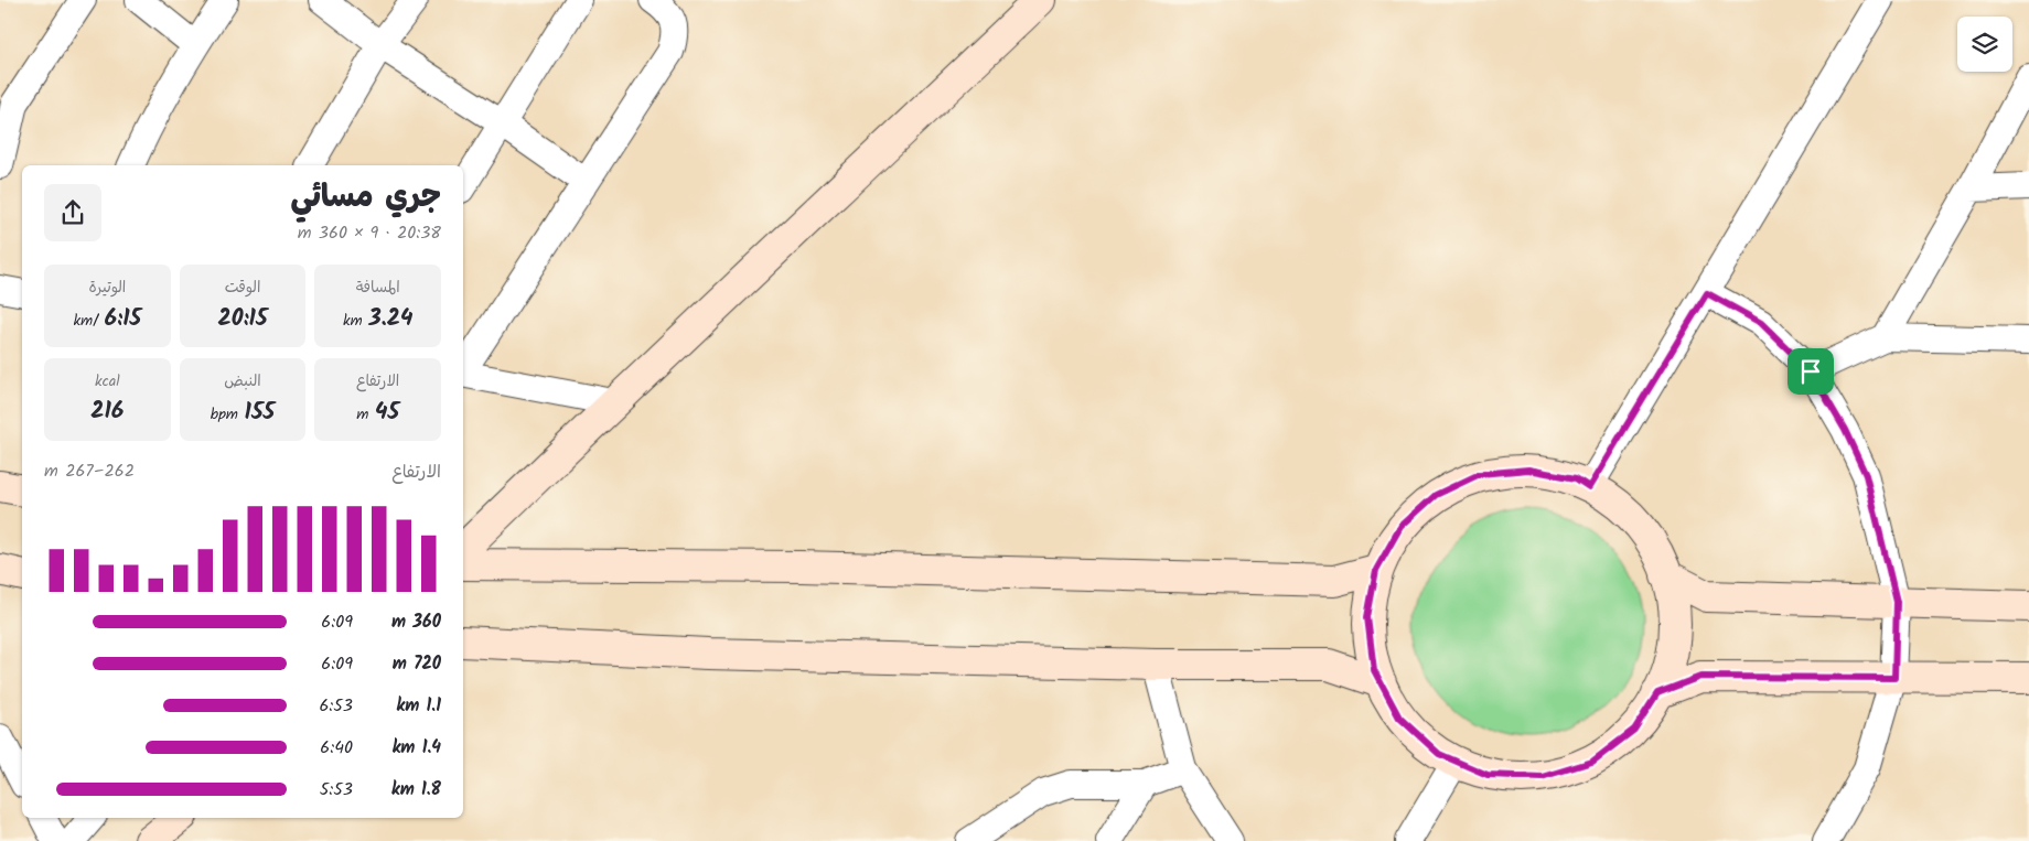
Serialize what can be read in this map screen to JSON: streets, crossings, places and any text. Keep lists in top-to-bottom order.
{
  "page": {
    "heading": ["جري مسائي", "20:38 · 9 × 360 m"],
    "stats": [
      ["المسافة", "3.24 km"],
      ["الوقت", "20:15"],
      ["الوتيرة", "6:15 /km"],
      ["الارتفاع", "45 m"],
      ["النبض", "155 bpm"],
      ["kcal", "216"]
    ],
    "chart": ["الارتفاع", "262–267 m"],
    "list": [
      {
        "name": "360 m",
        "note": "6:09"
      },
      {
        "name": "720 m",
        "note": "6:09"
      },
      {
        "name": "1.1 km",
        "note": "6:53"
      },
      {
        "name": "1.4 km",
        "note": "6:40"
      },
      {
        "name": "1.8 km",
        "note": "5:53"
      }
    ]
  }
}
